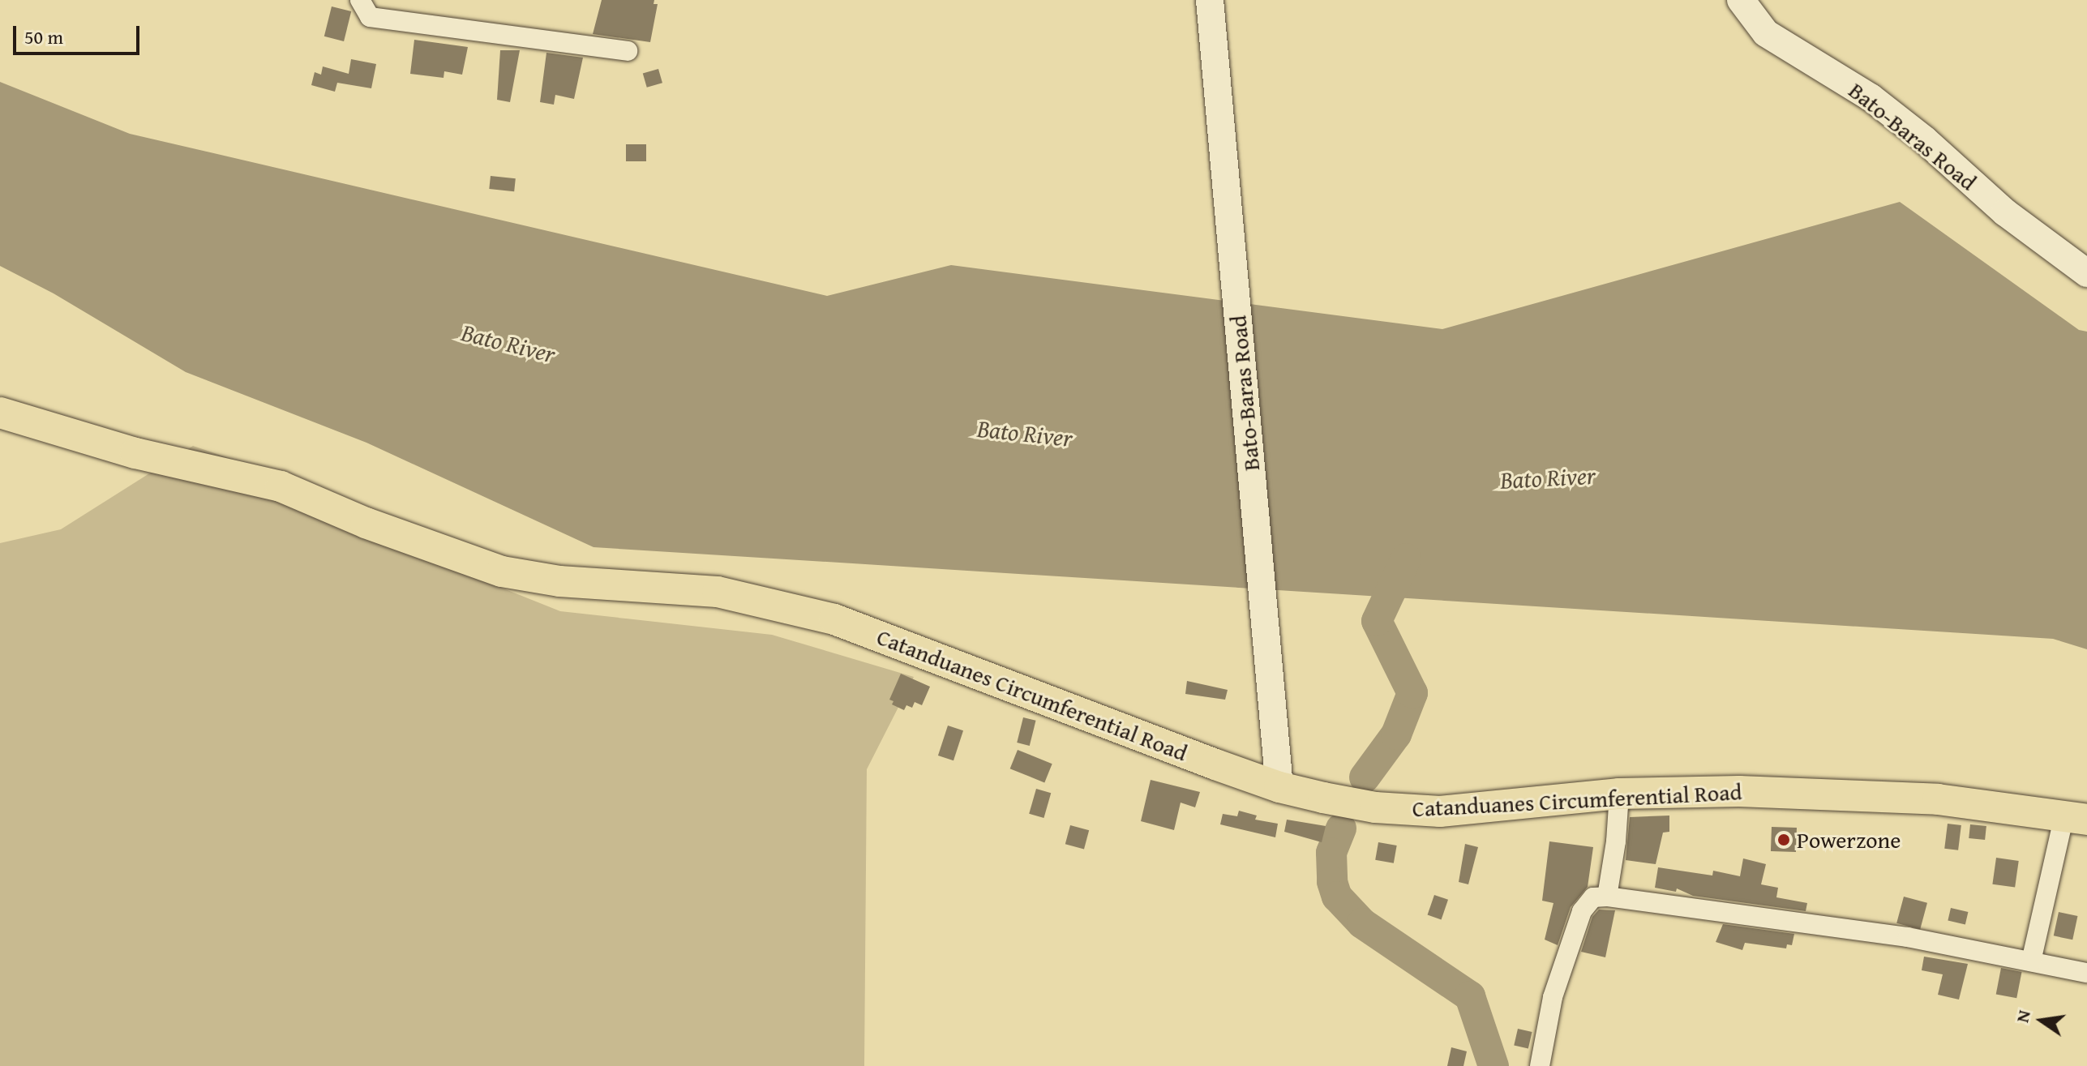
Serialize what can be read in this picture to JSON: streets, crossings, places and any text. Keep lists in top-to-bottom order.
{
  "streets": {
    "main road": ["Bato-Baras Road", "Catanduanes Circumferential Road"]
  },
  "crossings": [
    ["Bato-Baras Road", "Catanduanes Circumferential Road"]
  ],
  "water": ["Bato River"],
  "places": ["Powerzone"],
  "scale_bar": "50 m",
  "north": "left"
}
